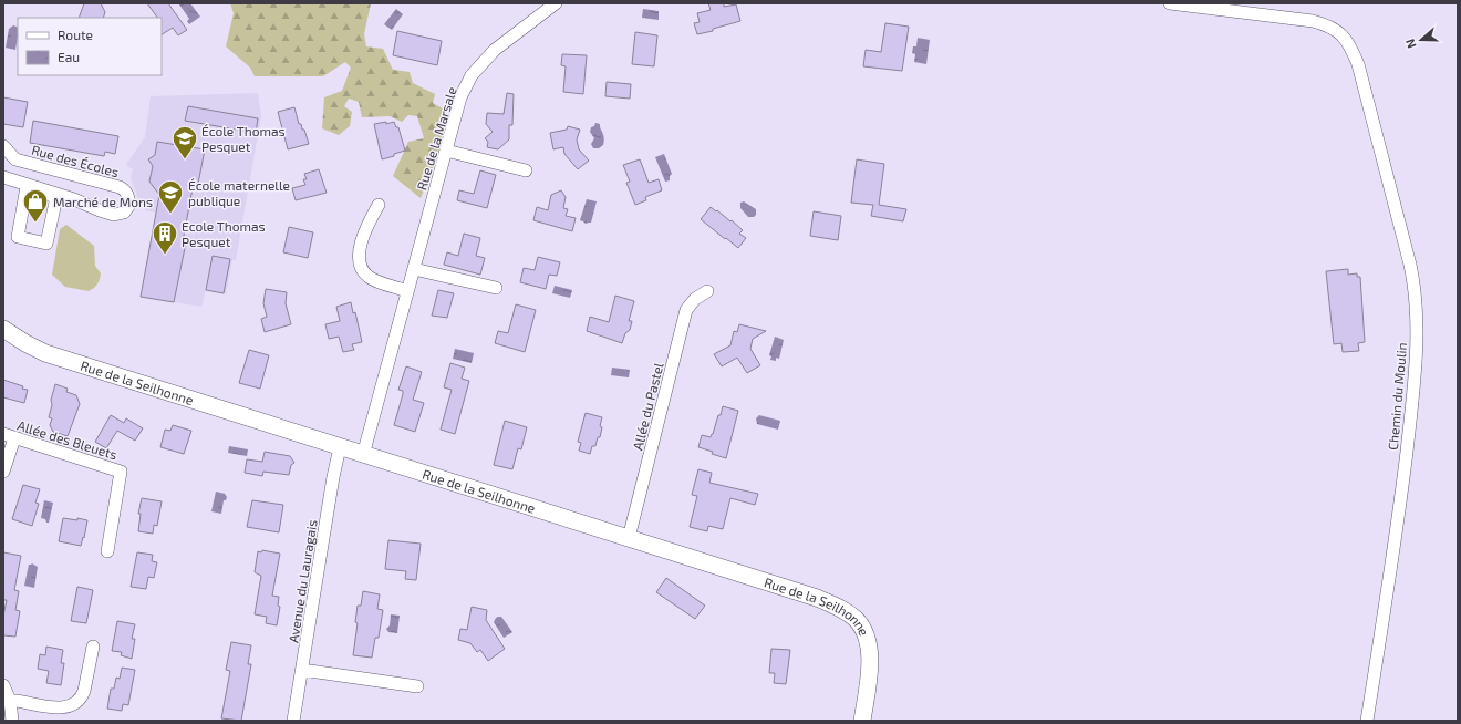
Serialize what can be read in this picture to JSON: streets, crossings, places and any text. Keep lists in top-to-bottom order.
{
  "streets": {
    "street": [
      "Rue de la Marsale",
      "Rue des Écoles",
      "Rue de la Seilhonne",
      "Chemin du Moulin",
      "Allée du Pastel",
      "Allée des Bleuets",
      "Avenue du Lauragais"
    ]
  },
  "crossings": [
    ["Rue de la Marsale", "Rue de la Seilhonne"],
    ["Rue de la Seilhonne", "Allée du Pastel"],
    ["Rue de la Seilhonne", "Avenue du Lauragais"]
  ],
  "places": {
    "school or university": ["École Thomas Pesquet", "École maternelle publique"],
    "shop": ["Marché de Mons"],
    "building": ["Ecole Thomas Pesquet"]
  },
  "legend": ["Route", "Eau"],
  "north": "left"
}
